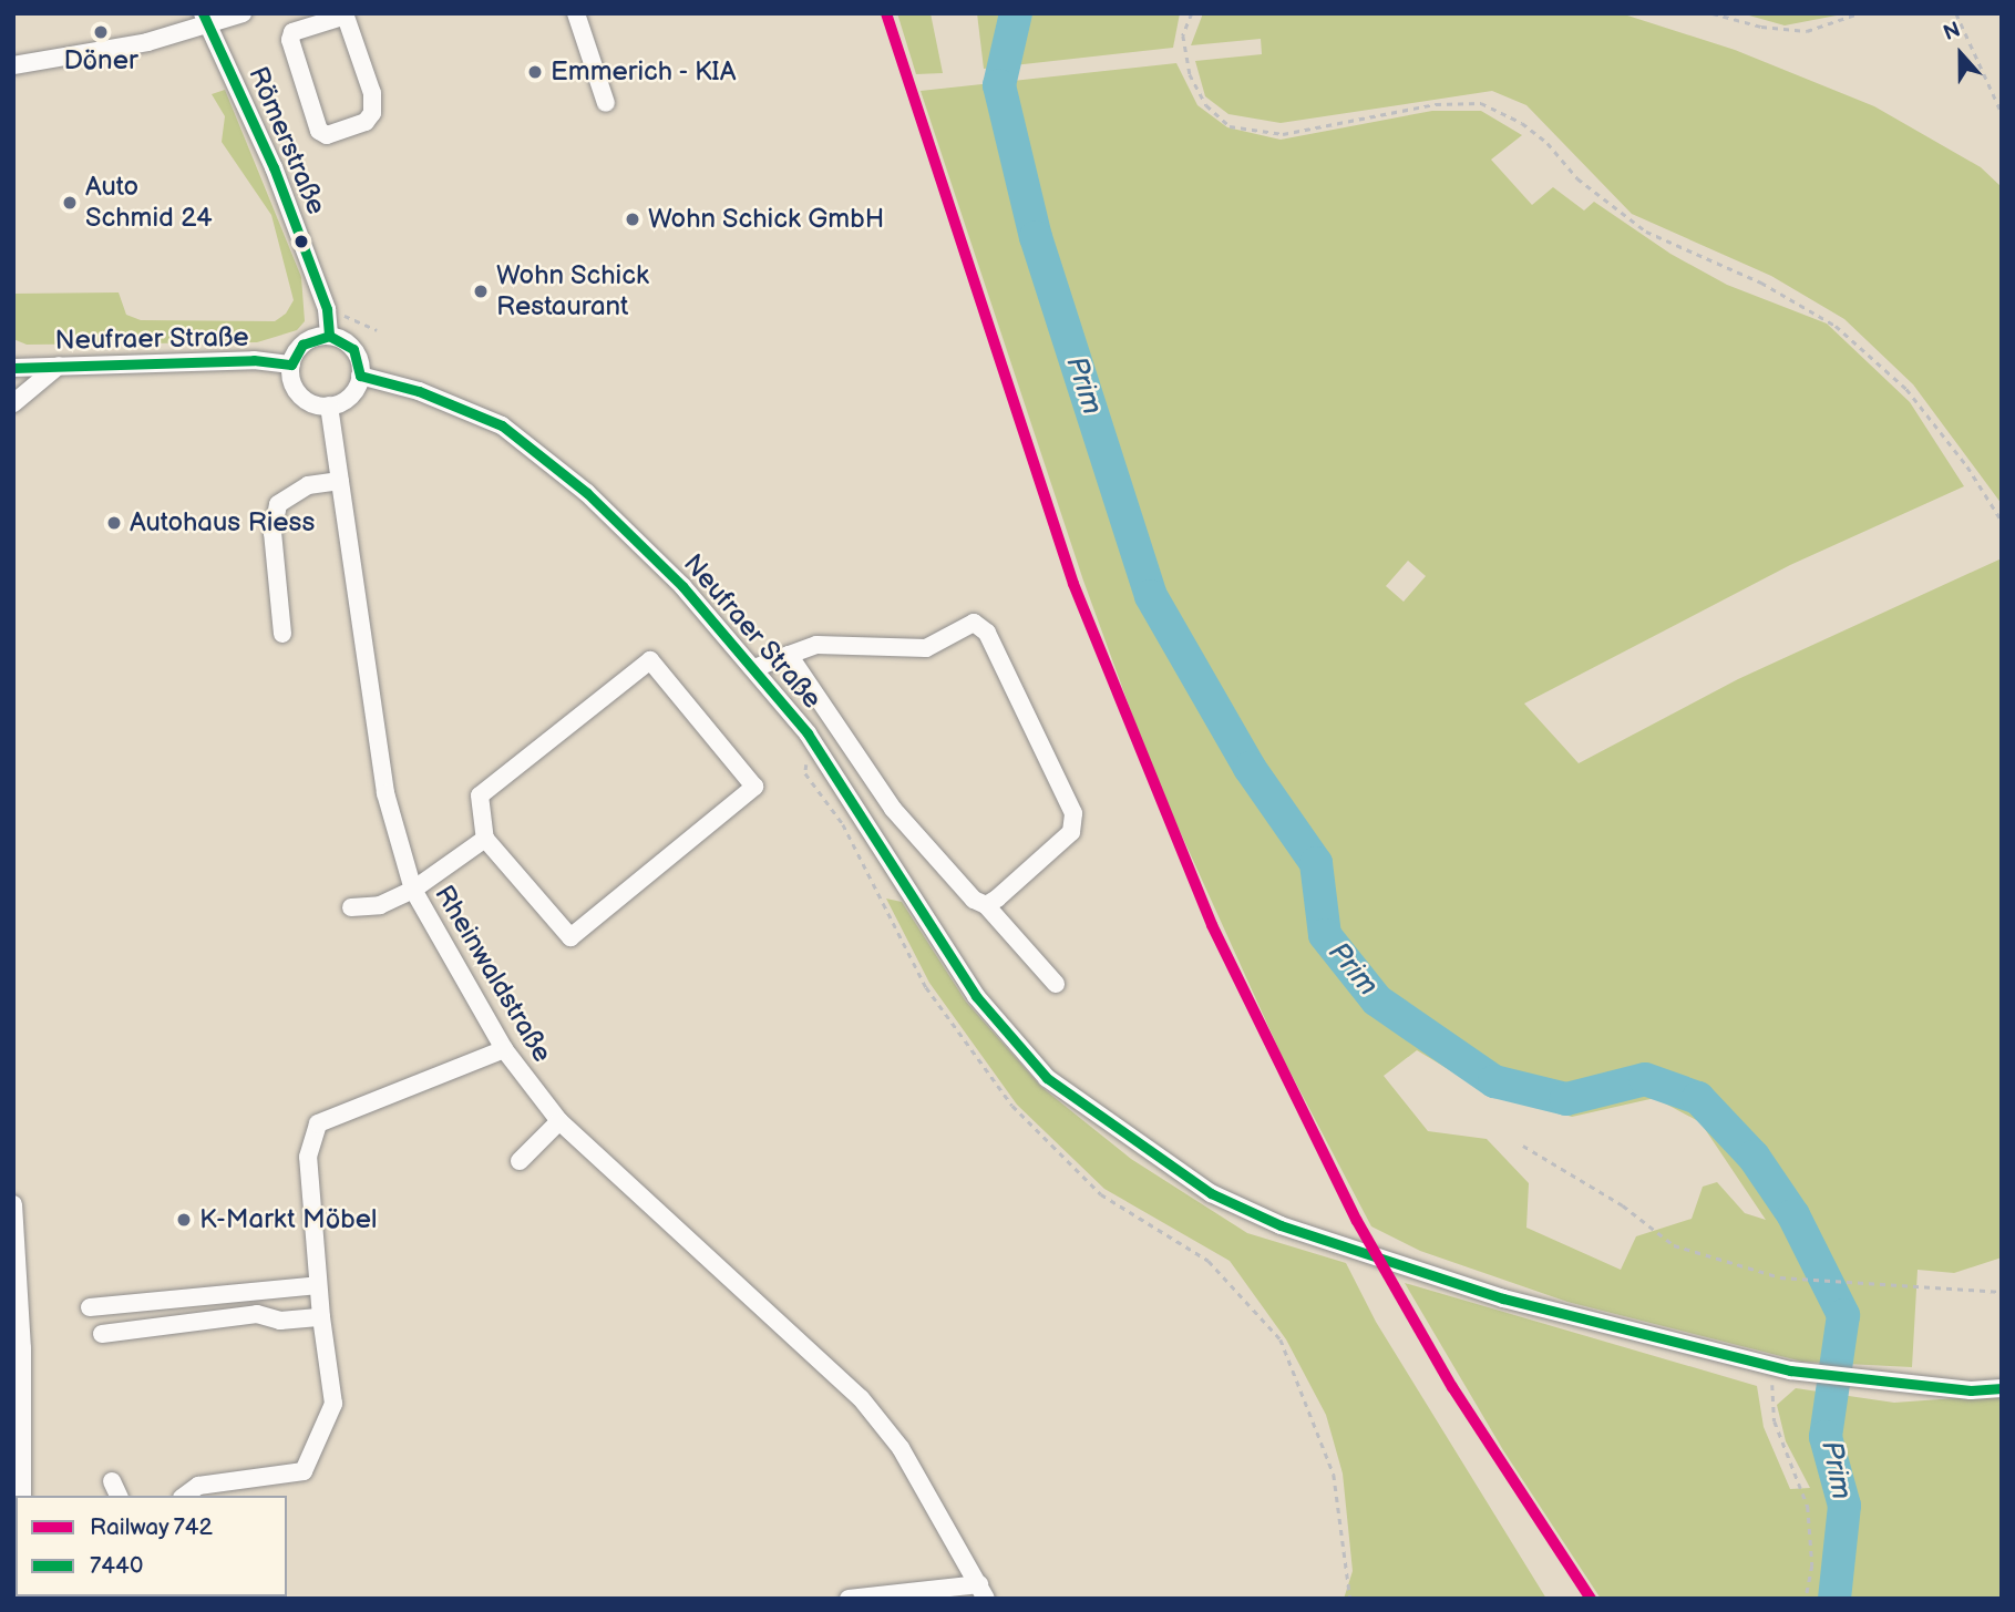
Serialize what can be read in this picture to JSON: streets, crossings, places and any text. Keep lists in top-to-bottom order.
{
  "streets": {
    "street": ["Römerstraße", "Neufraer Straße", "Rheinwaldstraße"]
  },
  "crossings": [
    ["Römerstraße", "Neufraer Straße"],
    ["Römerstraße", "Rheinwaldstraße"],
    ["Neufraer Straße", "Rheinwaldstraße"]
  ],
  "water": ["Prim"],
  "places": [
    "Döner",
    "Emmerich - KIA",
    "Auto Schmid 24",
    "Wohn Schick GmbH",
    "Wohn Schick Restaurant",
    "Autohaus Riess",
    "K-Markt Möbel"
  ],
  "lines": ["rail line 742", "transit line 7440"],
  "legend": ["Railway 742", "7440"],
  "north": "top"
}
